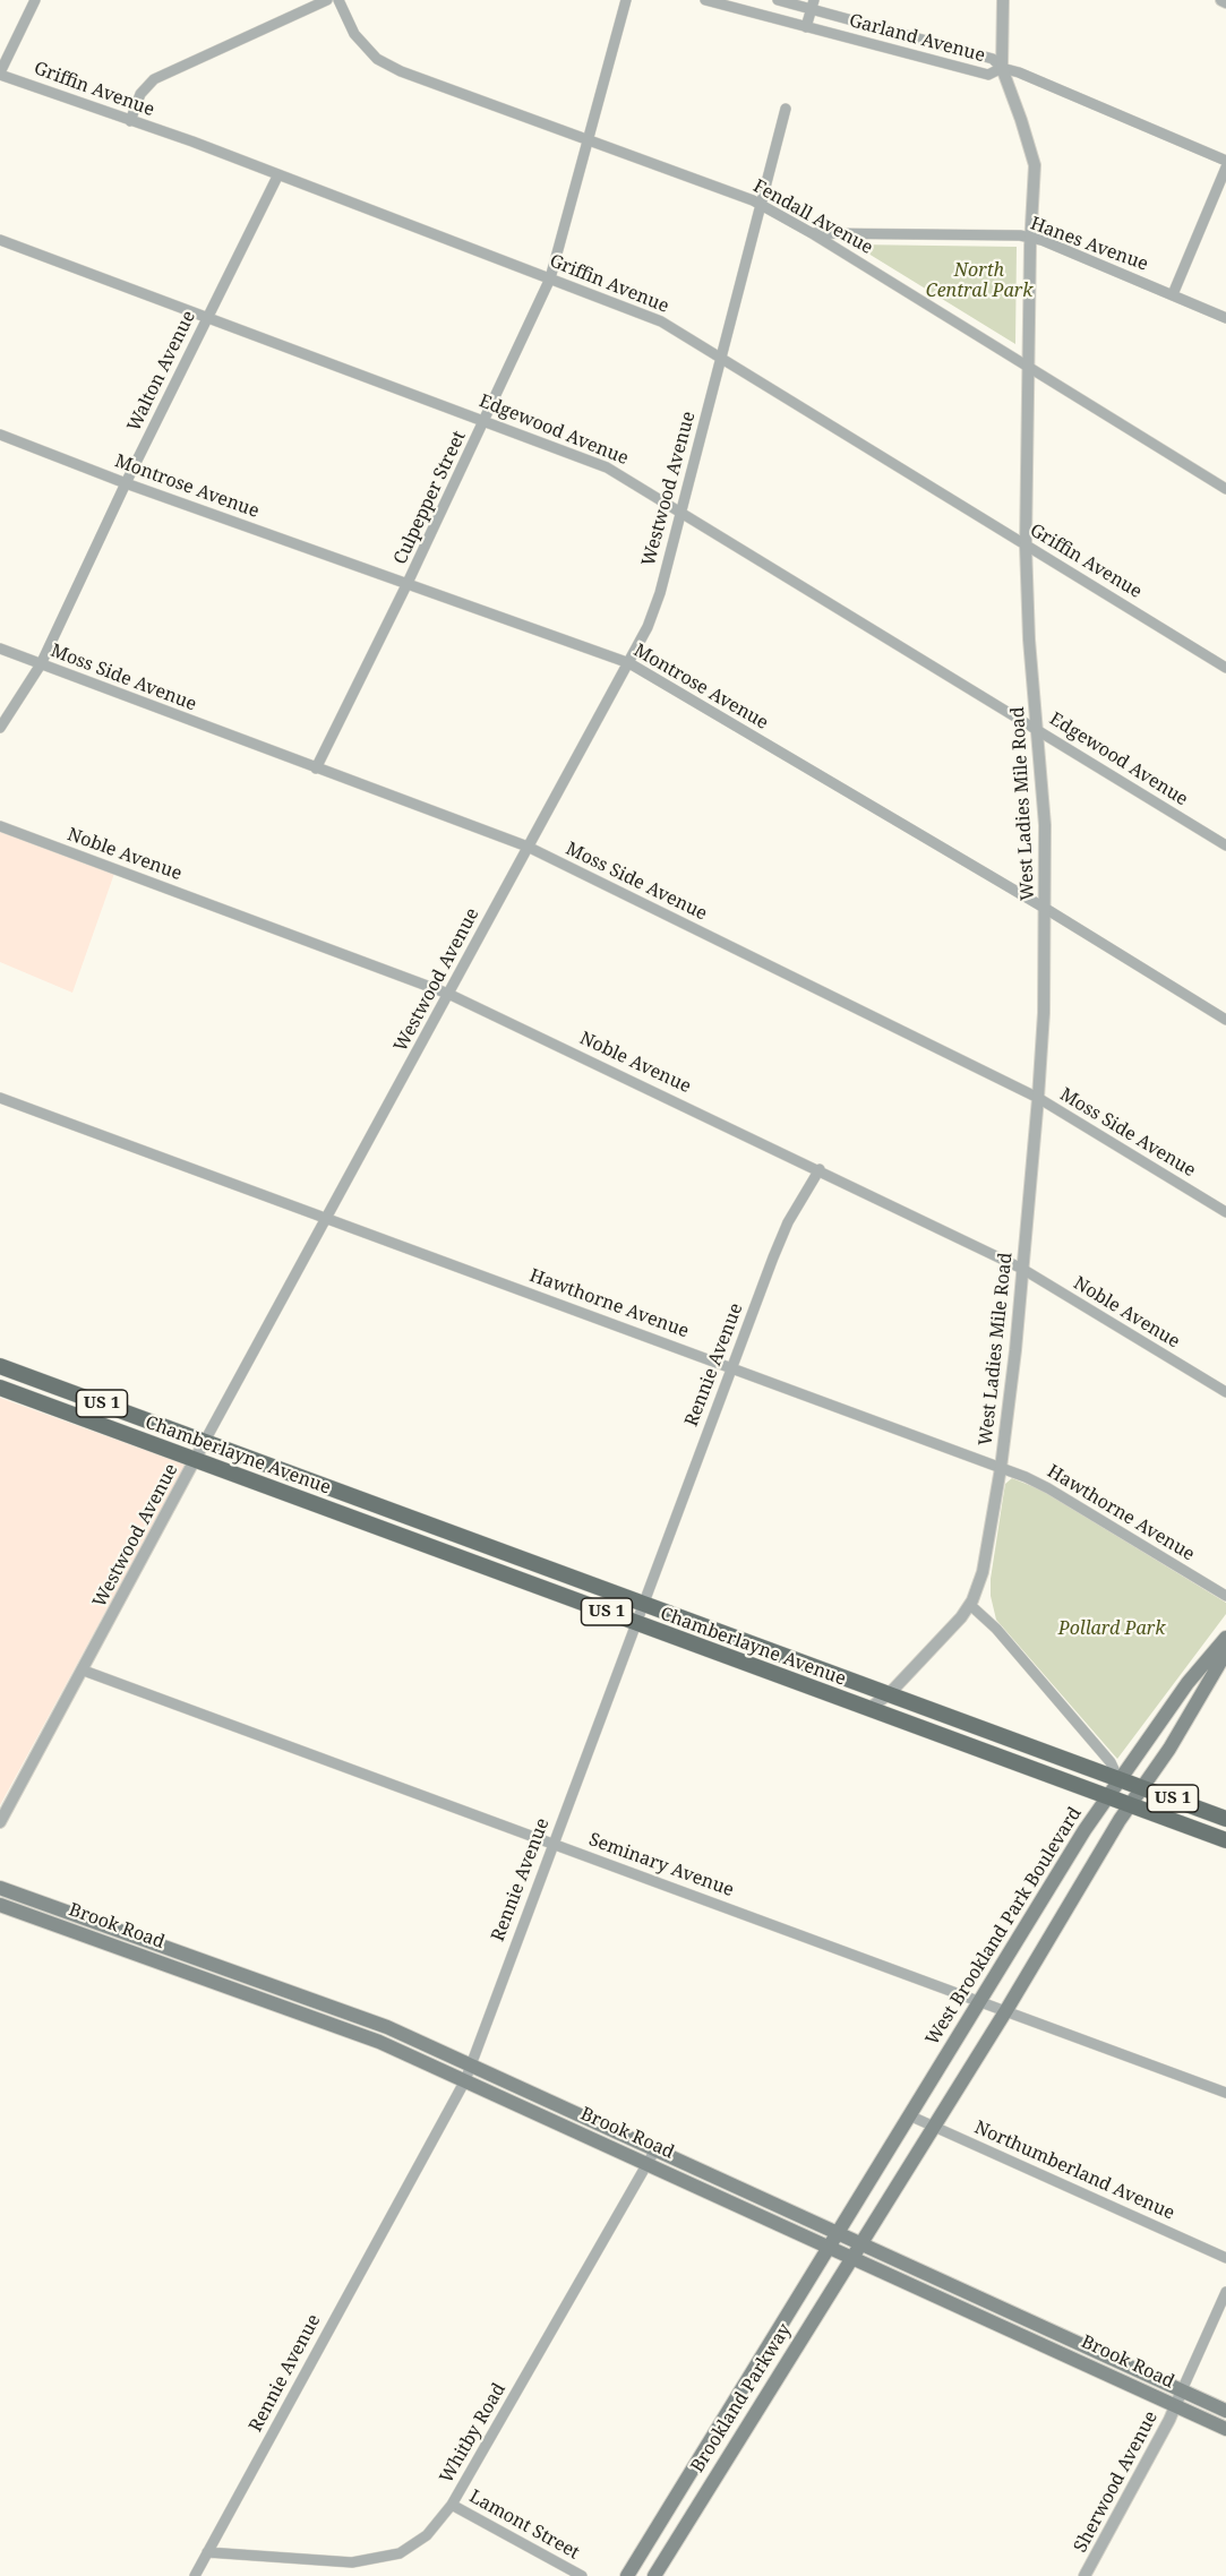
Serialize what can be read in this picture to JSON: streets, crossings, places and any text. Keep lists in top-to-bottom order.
{
  "streets": {
    "main road": [
      "US 1",
      "Chamberlayne Avenue",
      "Brook Road",
      "West Brookland Park Boulevard",
      "Brookland Parkway"
    ],
    "street": [
      "Garland Avenue",
      "Griffin Avenue",
      "Fendall Avenue",
      "Hanes Avenue",
      "Walton Avenue",
      "Edgewood Avenue",
      "Montrose Avenue",
      "Westwood Avenue",
      "Culpepper Street",
      "Moss Side Avenue",
      "West Ladies Mile Road",
      "Noble Avenue",
      "Hawthorne Avenue",
      "Rennie Avenue",
      "Seminary Avenue",
      "Northumberland Avenue",
      "Whitby Road",
      "Sherwood Avenue",
      "Lamont Street"
    ]
  },
  "crossings": [
    ["Garland Avenue", "West Ladies Mile Road"],
    ["Griffin Avenue", "Walton Avenue"],
    ["Griffin Avenue", "Westwood Avenue"],
    ["Griffin Avenue", "Culpepper Street"],
    ["Griffin Avenue", "West Ladies Mile Road"],
    ["Fendall Avenue", "Hanes Avenue"],
    ["Fendall Avenue", "Westwood Avenue"],
    ["Fendall Avenue", "Culpepper Street"],
    ["Fendall Avenue", "West Ladies Mile Road"],
    ["Hanes Avenue", "West Ladies Mile Road"],
    ["Walton Avenue", "Edgewood Avenue"],
    ["Walton Avenue", "Montrose Avenue"],
    ["Walton Avenue", "Moss Side Avenue"],
    ["Edgewood Avenue", "Westwood Avenue"],
    ["Edgewood Avenue", "Culpepper Street"],
    ["Edgewood Avenue", "West Ladies Mile Road"],
    ["Montrose Avenue", "Westwood Avenue"],
    ["Montrose Avenue", "Culpepper Street"],
    ["Montrose Avenue", "West Ladies Mile Road"],
    ["Westwood Avenue", "Moss Side Avenue"],
    ["Westwood Avenue", "Noble Avenue"],
    ["Westwood Avenue", "Hawthorne Avenue"],
    ["Westwood Avenue", "Chamberlayne Avenue"],
    ["Westwood Avenue", "Seminary Avenue"],
    ["Culpepper Street", "Moss Side Avenue"],
    ["Moss Side Avenue", "West Ladies Mile Road"],
    ["West Ladies Mile Road", "Noble Avenue"],
    ["West Ladies Mile Road", "Hawthorne Avenue"],
    ["West Ladies Mile Road", "Chamberlayne Avenue"],
    ["Noble Avenue", "Rennie Avenue"],
    ["Hawthorne Avenue", "Rennie Avenue"],
    ["Rennie Avenue", "Chamberlayne Avenue"],
    ["Rennie Avenue", "Seminary Avenue"],
    ["Rennie Avenue", "Brook Road"],
    ["Rennie Avenue", "Whitby Road"],
    ["Chamberlayne Avenue", "West Brookland Park Boulevard"],
    ["Seminary Avenue", "West Brookland Park Boulevard"],
    ["Brook Road", "West Brookland Park Boulevard"],
    ["Brook Road", "Brookland Parkway"],
    ["Brook Road", "Whitby Road"],
    ["Brook Road", "Sherwood Avenue"],
    ["West Brookland Park Boulevard", "Northumberland Avenue"],
    ["West Brookland Park Boulevard", "Brookland Parkway"],
    ["Whitby Road", "Lamont Street"]
  ],
  "parks": ["North Central Park", "Pollard Park"]
}
